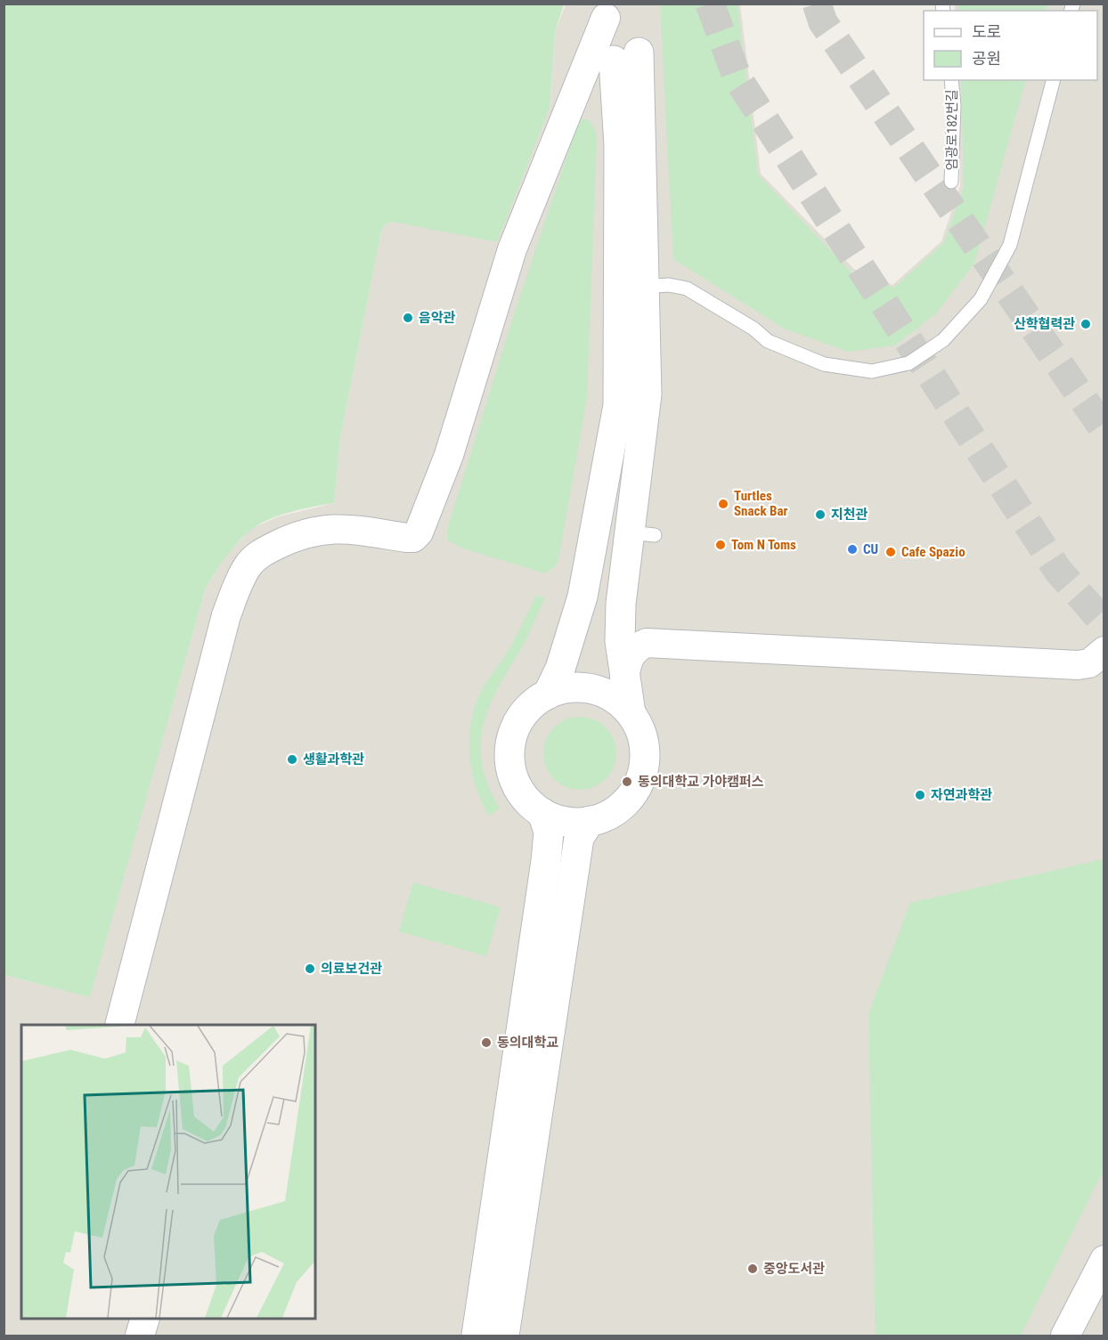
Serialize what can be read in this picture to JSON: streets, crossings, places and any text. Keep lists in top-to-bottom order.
{
  "streets": {
    "lane": ["엄광로182번길"]
  },
  "places": [
    "음악관",
    "산학협력관",
    "Turtles Snack Bar",
    "지천관",
    "Tom N Toms",
    "CU",
    "Cafe Spazio",
    "생활과학관",
    "동의대학교 가야캠퍼스",
    "자연과학관",
    "의료보건관",
    "동의대학교",
    "중앙도서관"
  ],
  "legend": ["도로", "공원"]
}
